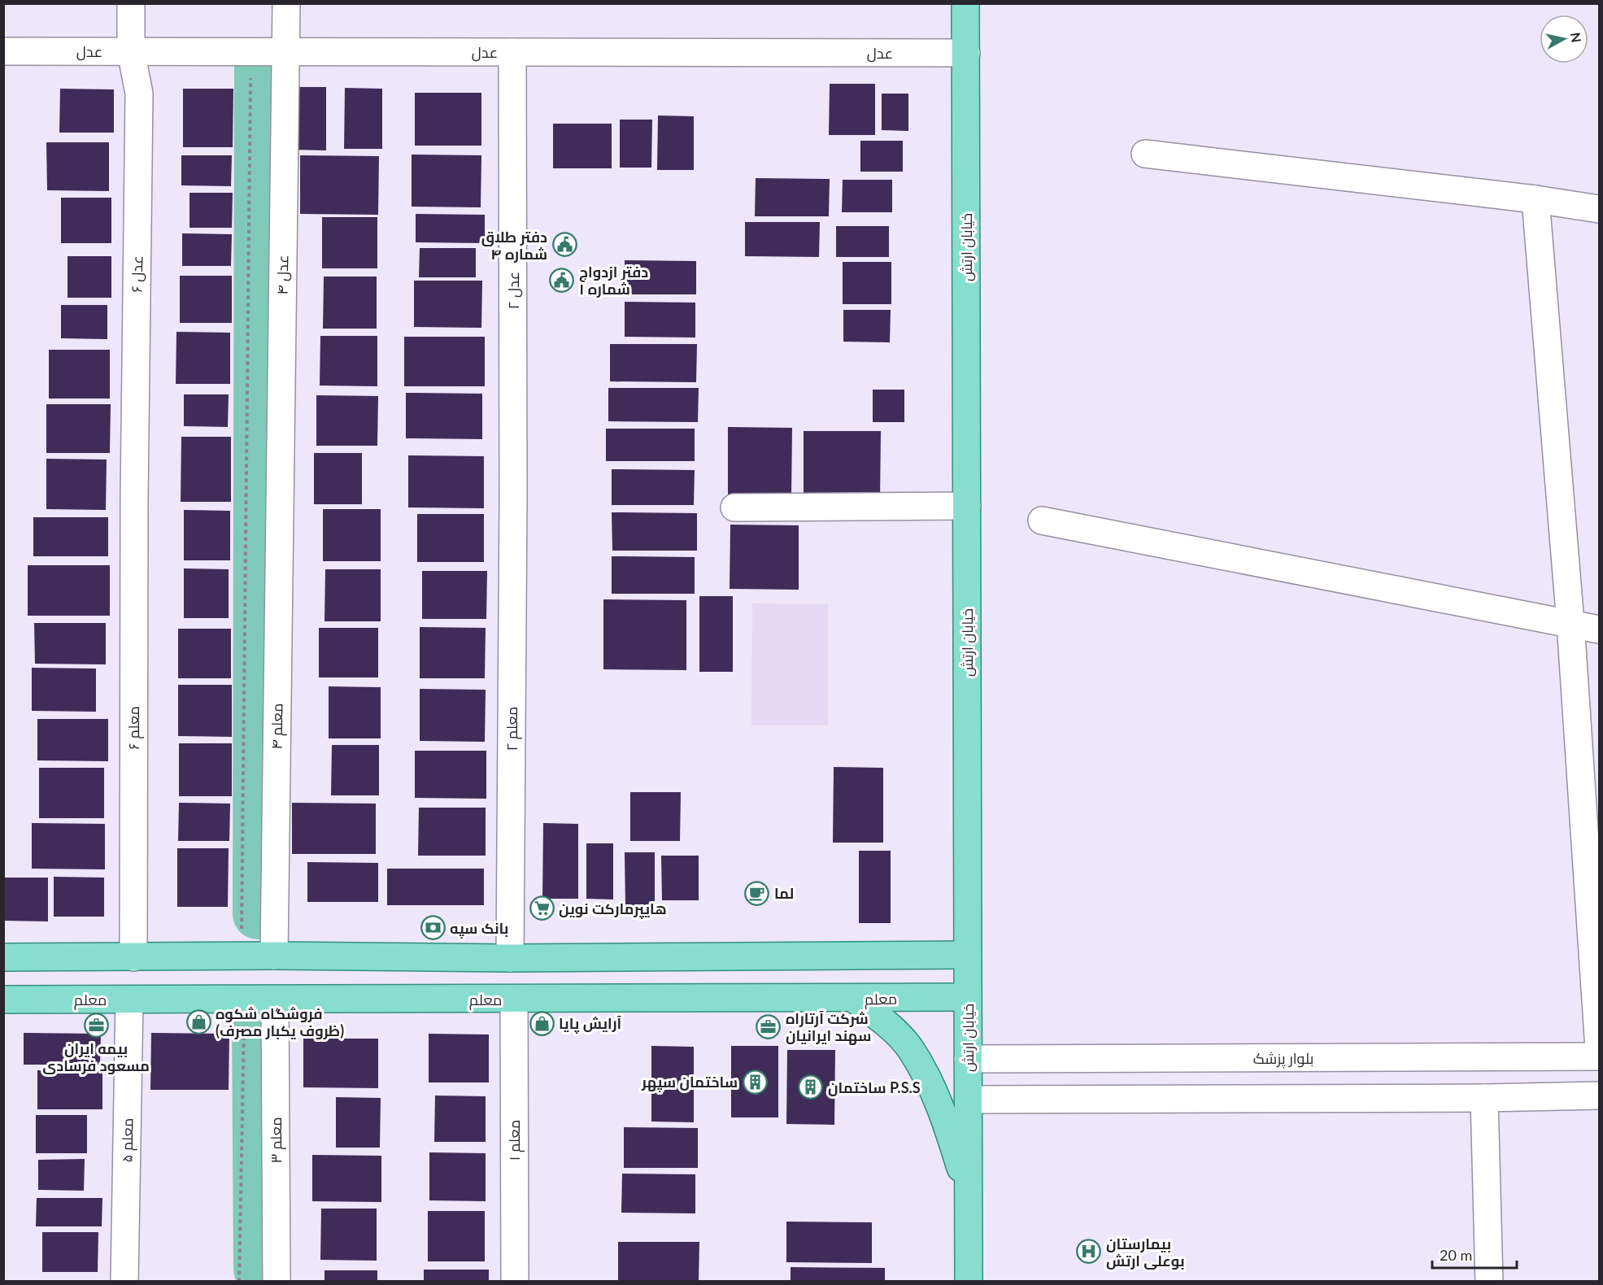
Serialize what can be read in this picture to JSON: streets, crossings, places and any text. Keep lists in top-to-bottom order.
{
  "streets": {
    "main road": ["خیابان ارتش", "معلم"],
    "street": [
      "عدل",
      "عدل ۶",
      "عدل ۴",
      "عدل ۲",
      "معلم ۴",
      "معلم ۶",
      "معلم ۲",
      "بلوار پزشک",
      "معلم ۵",
      "معلم ۳",
      "معلم ۱"
    ]
  },
  "crossings": [
    ["عدل", "خیابان ارتش"],
    ["عدل", "عدل ۶"],
    ["عدل", "عدل ۴"],
    ["عدل", "عدل ۲"],
    ["خیابان ارتش", "معلم"],
    ["خیابان ارتش", "بلوار پزشک"],
    ["عدل ۶", "معلم ۶"],
    ["عدل ۴", "معلم ۴"],
    ["عدل ۲", "معلم ۲"],
    ["معلم", "معلم ۵"],
    ["معلم", "معلم ۳"],
    ["معلم", "معلم ۱"]
  ],
  "places": {
    "public building": ["دفتر طلاق شماره ۴", "دفتر ازدواج شماره ۱"],
    "cafe": ["لما"],
    "supermarket": ["هایپرمارکت نوین"],
    "bank": ["بانک سپه"],
    "shop": ["فروشگاه شکوه (ظروف یکبار مصرف)", "آرایش پایا"],
    "office": ["بیمه ایران مسعود فرسادی", "شرکت آرتاراه سهند ایرانیان"],
    "building": ["ساختمان سپهر", "ساختمان P.S.S"],
    "hospital": ["بیمارستان بوعلی ارتش"]
  },
  "scale_bar": "20 m",
  "north": "right"
}
